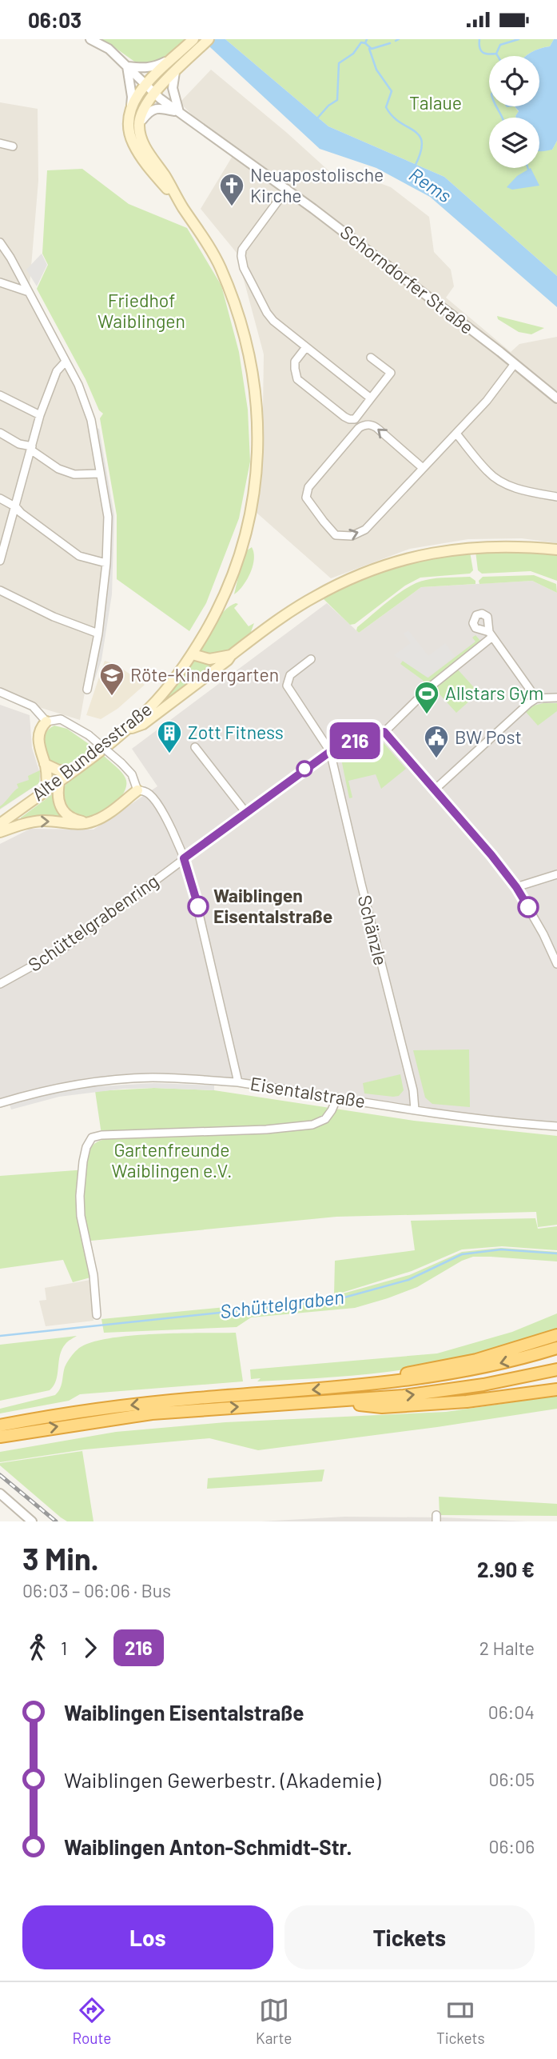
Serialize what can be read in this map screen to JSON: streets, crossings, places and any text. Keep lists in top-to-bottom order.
{
  "streets": {
    "main road": ["Alte Bundesstraße"],
    "street": [
      "Schorndorfer Straße",
      "Schüttelgrabenring",
      "Schänzle",
      "Eisentalstraße"
    ]
  },
  "crossings": [
    ["Schüttelgrabenring", "Schänzle"],
    ["Schüttelgrabenring", "Eisentalstraße"],
    ["Schänzle", "Eisentalstraße"]
  ],
  "water": ["Rems", "Schüttelgraben"],
  "parks": ["Talaue", "Friedhof Waiblingen", "Gartenfreunde Waiblingen e.V."],
  "places": {
    "church": ["Neuapostolische Kirche"],
    "school or university": ["Röte-Kindergarten"],
    "sports": ["Allstars Gym"],
    "building": ["Zott Fitness"],
    "public building": ["BW Post"],
    "other": ["Waiblingen Eisentalstraße"]
  },
  "lines": ["bus line 216"],
  "page": {
    "status": "06:03",
    "on_map": "216",
    "heading": ["3 Min.", "06:03 – 06:06 · Bus", "2.90 €"],
    "legs": ["1", "216", "2 Halte"],
    "list": [
      {
        "name": "Waiblingen Eisentalstraße",
        "value": "06:04"
      },
      {
        "name": "Waiblingen Gewerbestr. (Akademie)",
        "value": "06:05"
      },
      {
        "name": "Waiblingen Anton-Schmidt-Str.",
        "value": "06:06"
      }
    ],
    "buttons": ["Los", "Tickets"],
    "tabs": ["Route", "Karte", "Tickets"]
  }
}
